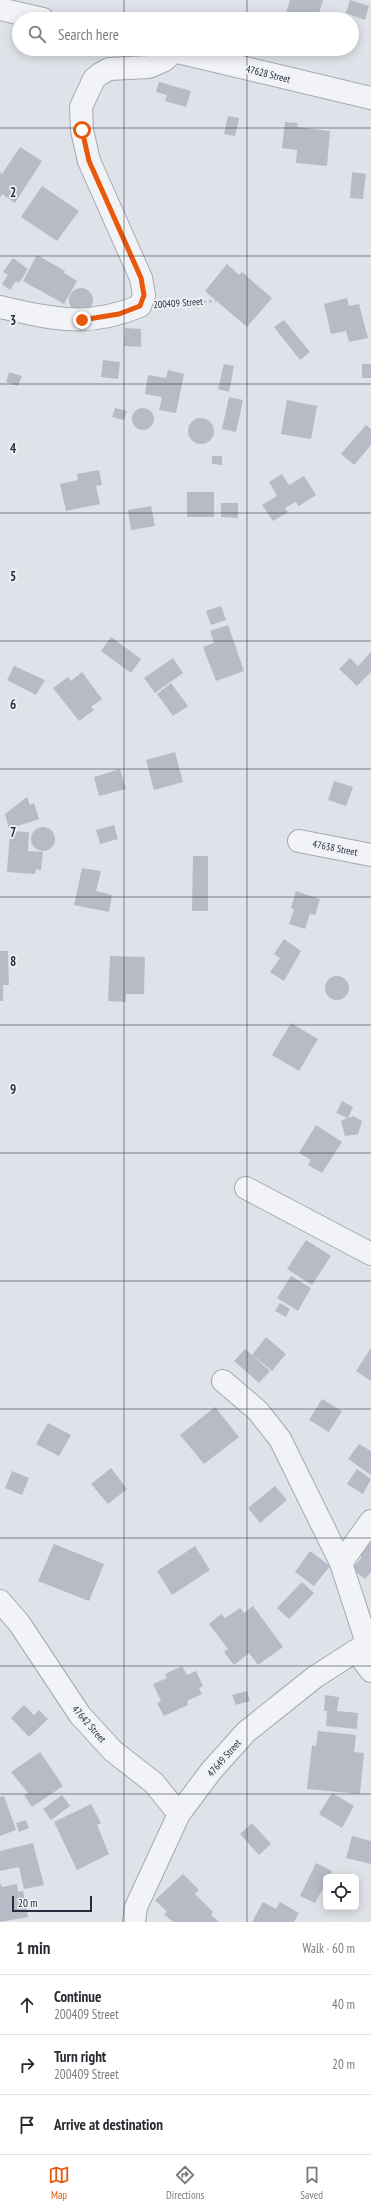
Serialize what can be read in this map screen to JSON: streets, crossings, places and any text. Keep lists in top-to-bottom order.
{
  "streets": {
    "street": [
      "47628 Street",
      "200409 Street",
      "47638 Street",
      "47642 Street",
      "47649 Street"
    ]
  },
  "crossings": [
    ["47642 Street", "47649 Street"]
  ],
  "scale_bar": "20 m",
  "page": {
    "search": "Search here",
    "scale": "20 m",
    "heading": ["1 min", "Walk · 60 m"],
    "list": [
      ["Continue", "200409 Street", "40 m"],
      ["Turn right", "200409 Street", "20 m"],
      "Arrive at destination"
    ],
    "nav": ["Map", "Directions", "Saved"]
  },
  "grid": {
    "rows": [
      "2",
      "3",
      "4",
      "5",
      "6",
      "7",
      "8",
      "9"
    ]
  }
}
